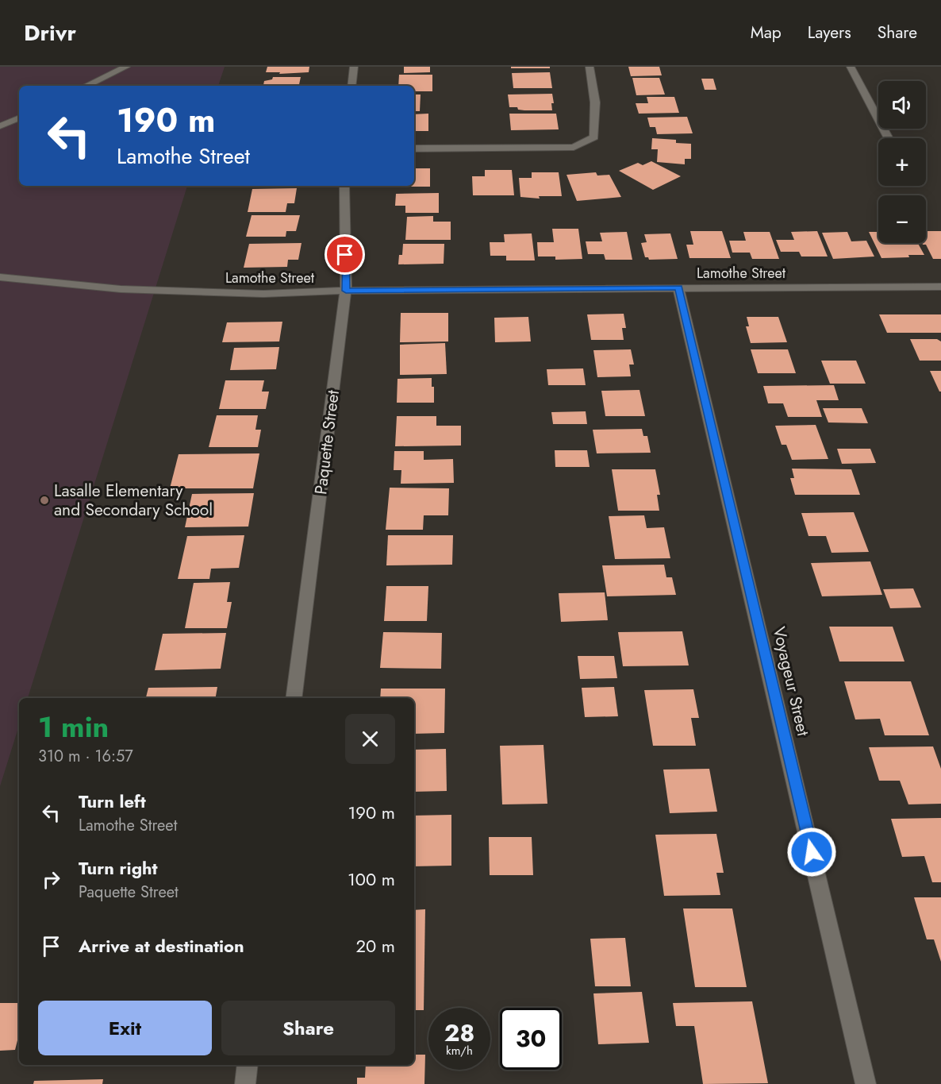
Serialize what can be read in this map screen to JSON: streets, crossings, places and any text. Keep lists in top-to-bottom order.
{
  "streets": {
    "street": ["Lamothe Street", "Paquette Street", "Voyageur Street"]
  },
  "crossings": [
    ["Lamothe Street", "Paquette Street"],
    ["Lamothe Street", "Voyageur Street"]
  ],
  "places": ["Lasalle Elementary and Secondary School"],
  "page": {
    "header": "Drivr",
    "nav": ["Map", "Layers", "Share"],
    "map_buttons": ["+", "−"],
    "turn": ["190 m", "Lamothe Street"],
    "heading": ["1 min", "310 m · 16:57"],
    "list": [
      {
        "name": "Turn left",
        "note": "Lamothe Street",
        "value": "190 m"
      },
      {
        "name": "Turn right",
        "note": "Paquette Street",
        "value": "100 m"
      },
      {
        "name": "Arrive at destination",
        "value": "20 m"
      }
    ],
    "buttons": ["Exit", "Share"],
    "speed": "28 km/h",
    "limit": "30"
  }
}
